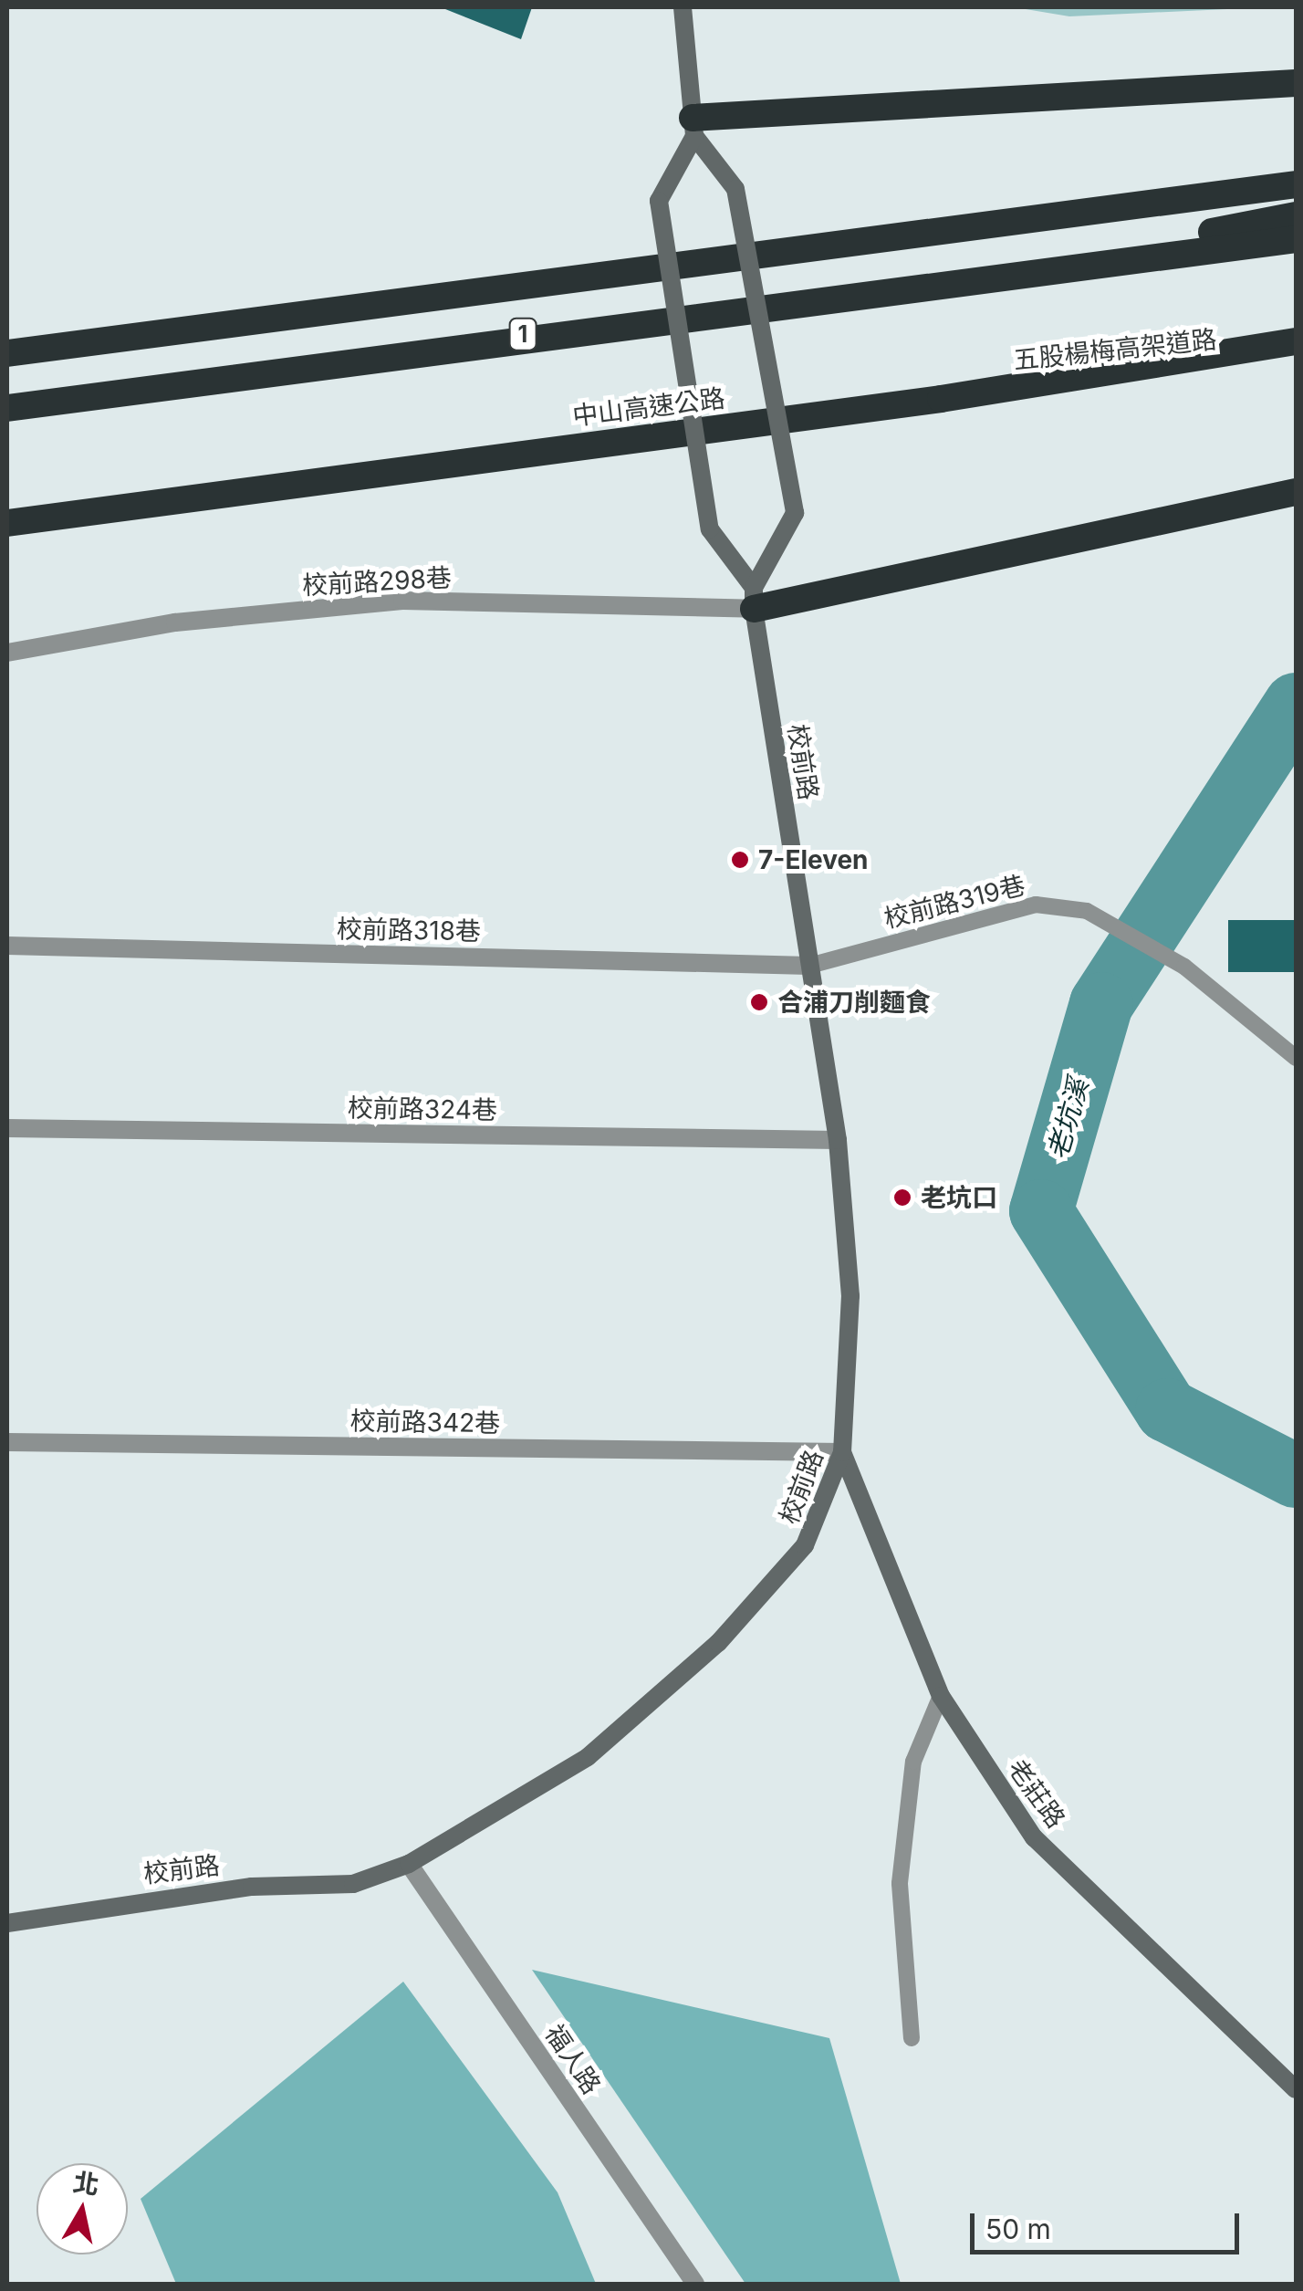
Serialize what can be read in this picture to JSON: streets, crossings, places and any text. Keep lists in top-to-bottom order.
{
  "streets": {
    "highway": ["1", "五股楊梅高架道路", "中山高速公路"],
    "street": [
      "校前路298巷",
      "校前路",
      "校前路318巷",
      "校前路324巷",
      "校前路342巷",
      "老莊路",
      "福人路"
    ],
    "lane": ["校前路319巷"]
  },
  "crossings": [
    ["五股楊梅高架道路", "中山高速公路"],
    ["校前路298巷", "校前路"],
    ["校前路", "校前路319巷"],
    ["校前路", "校前路318巷"],
    ["校前路", "校前路324巷"],
    ["校前路", "校前路342巷"],
    ["校前路", "老莊路"],
    ["校前路", "福人路"],
    ["校前路319巷", "校前路318巷"],
    ["校前路342巷", "老莊路"]
  ],
  "water": ["老坑溪"],
  "places": ["7-Eleven", "合浦刀削麵食", "老坑口"],
  "scale_bar": "50 m",
  "north": "top"
}
